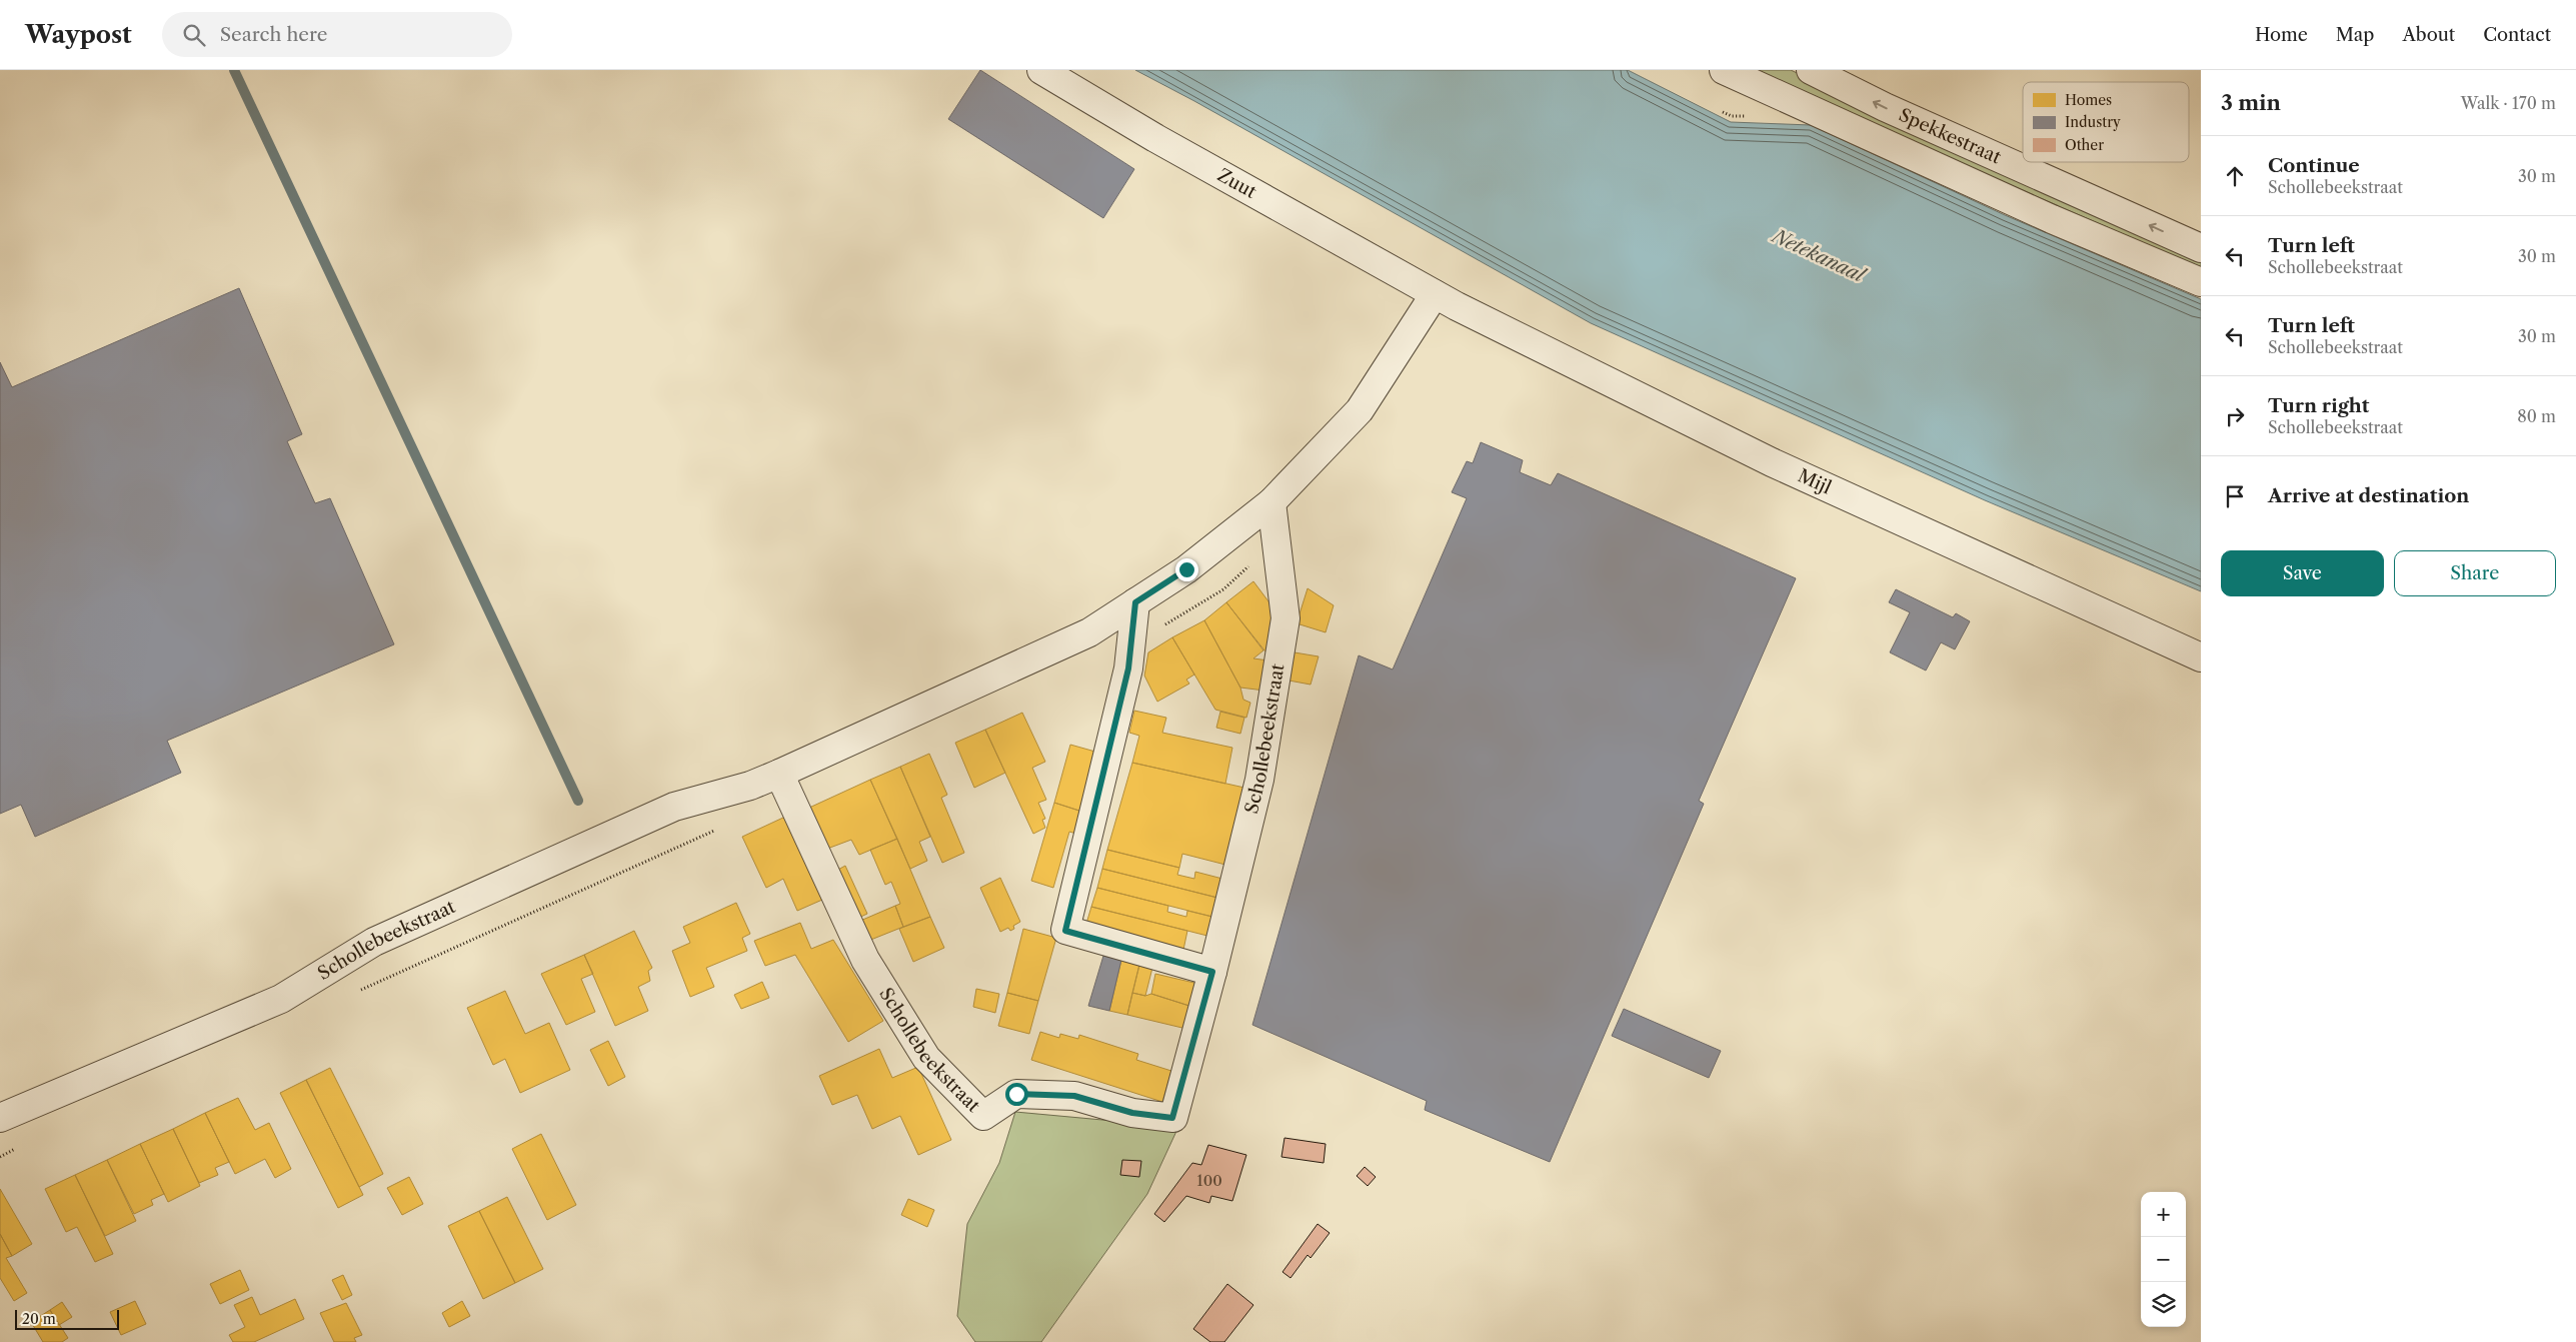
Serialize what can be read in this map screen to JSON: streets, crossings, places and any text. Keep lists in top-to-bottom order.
{
  "streets": {
    "street": [
      "Spekkestraat",
      "Zuut",
      "Mijl",
      "Schollebeekstraat"
    ]
  },
  "crossings": [
    ["Zuut", "Mijl"],
    ["Zuut", "Schollebeekstraat"],
    ["Mijl", "Schollebeekstraat"]
  ],
  "water": ["Netekanaal"],
  "house_numbers": ["100"],
  "legend": ["Homes", "Industry", "Other"],
  "scale_bar": "20 m",
  "page": {
    "header": "Waypost",
    "search": "Search here",
    "nav": [
      "Home",
      "Map",
      "About",
      "Contact"
    ],
    "heading": ["3 min", "Walk · 170 m"],
    "list": [
      ["Continue", "Schollebeekstraat", "30 m"],
      ["Turn left", "Schollebeekstraat", "30 m"],
      ["Turn left", "Schollebeekstraat", "30 m"],
      ["Turn right", "Schollebeekstraat", "80 m"],
      "Arrive at destination"
    ],
    "buttons": ["Save", "Share"],
    "map_buttons": ["+", "−"],
    "scale": "20 m"
  }
}
